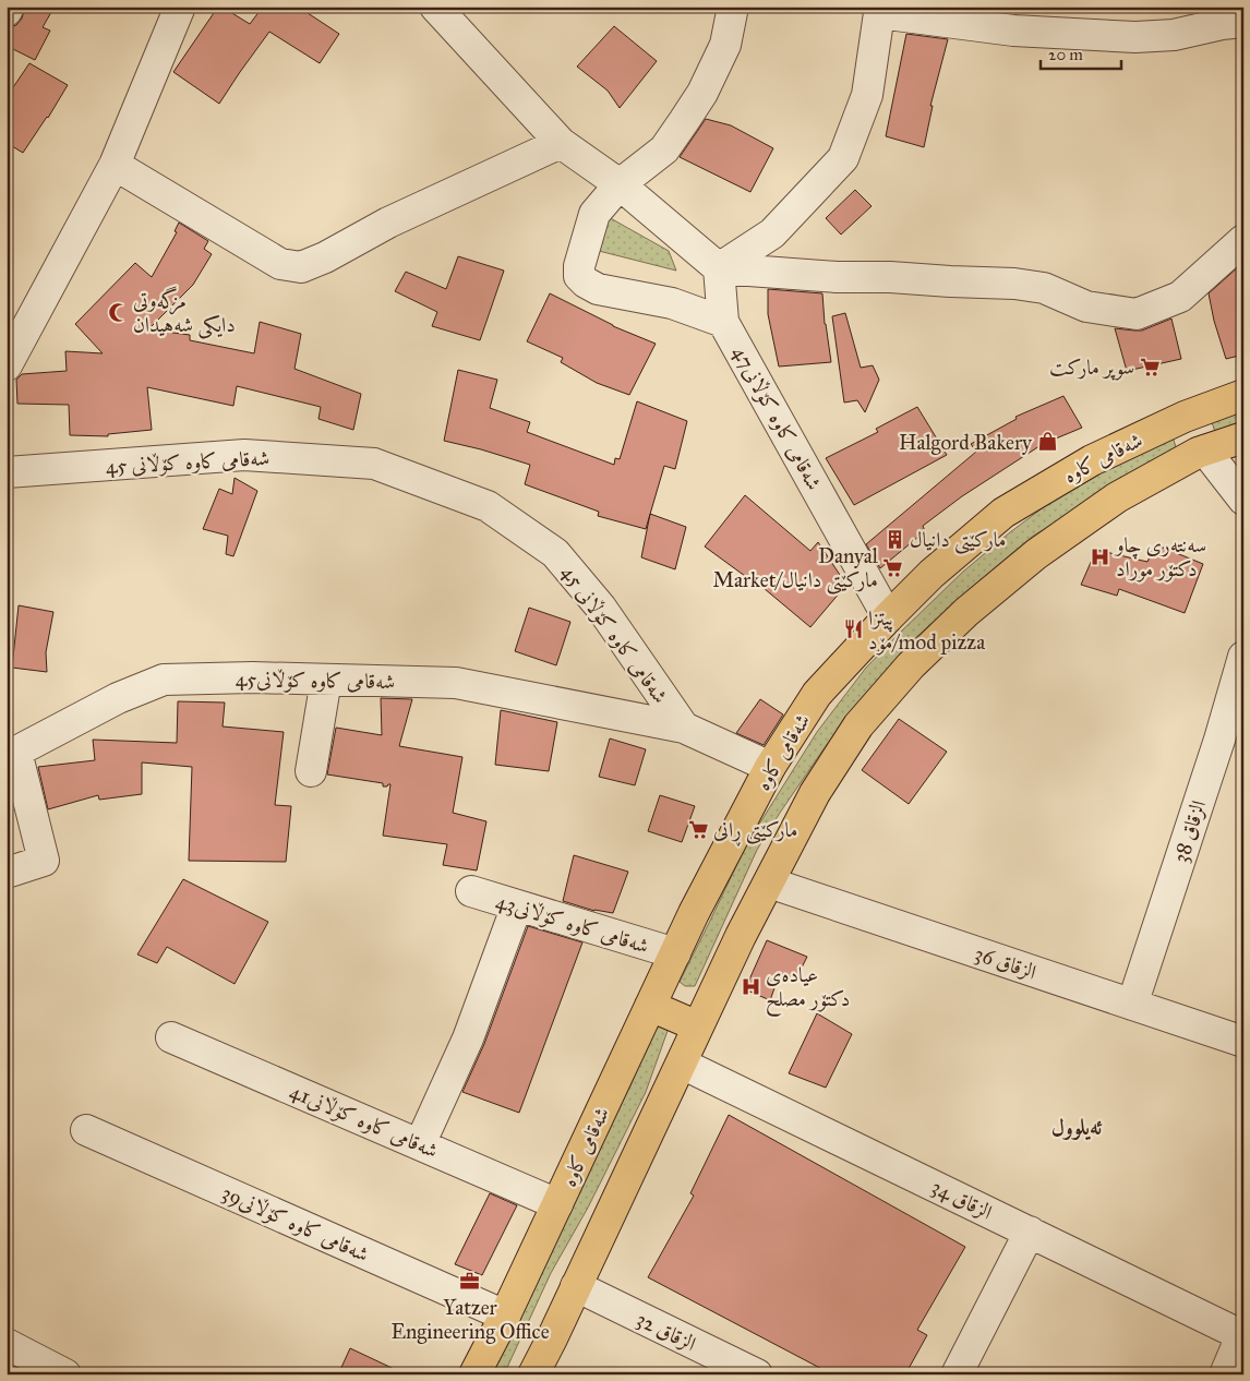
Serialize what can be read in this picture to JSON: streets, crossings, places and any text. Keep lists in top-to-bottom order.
{
  "streets": {
    "main road": ["شەقامی کاوە"],
    "street": [
      "شەقامی کاوە کۆڵانی47",
      "شەقامی کاوە کۆڵانی 45",
      "شەقامی کاوە کۆڵانی45",
      "الزقاق 38",
      "شەقامی کاوە کۆڵانی43",
      "الزقاق 36",
      "شەقامی کاوە کۆڵانی41",
      "الزقاق 34",
      "شەقامی کاوە کۆڵانی39",
      "الزقاق 32"
    ]
  },
  "crossings": [
    ["شەقامی کاوە کۆڵانی47", "شەقامی کاوە"],
    ["شەقامی کاوە", "شەقامی کاوە کۆڵانی45"],
    ["شەقامی کاوە", "شەقامی کاوە کۆڵانی43"],
    ["شەقامی کاوە", "الزقاق 36"],
    ["شەقامی کاوە", "شەقامی کاوە کۆڵانی41"],
    ["شەقامی کاوە", "الزقاق 34"],
    ["شەقامی کاوە", "شەقامی کاوە کۆڵانی39"],
    ["شەقامی کاوە", "الزقاق 32"],
    ["شەقامی کاوە کۆڵانی 45", "شەقامی کاوە کۆڵانی45"],
    ["الزقاق 38", "الزقاق 36"]
  ],
  "districts": ["ئەیلوول"],
  "places": {
    "mosque": ["مزگەوتی دایکی شەهیدان"],
    "supermarket": ["سوپر مارکت", "Danyal Market/مارکێتی دانیال", "مارکێتی ڕانی"],
    "shop": ["Halgord Bakery"],
    "building": ["مارکێتی دانیال"],
    "hospital": ["سەنتەری چاو دکتۆر موراد", "عیادەی دکتۆر مصلح"],
    "restaurant": ["پیتزا مۆد/mod pizza"],
    "office": ["Yatzer Engineering Office"]
  },
  "scale_bar": "20 m"
}
